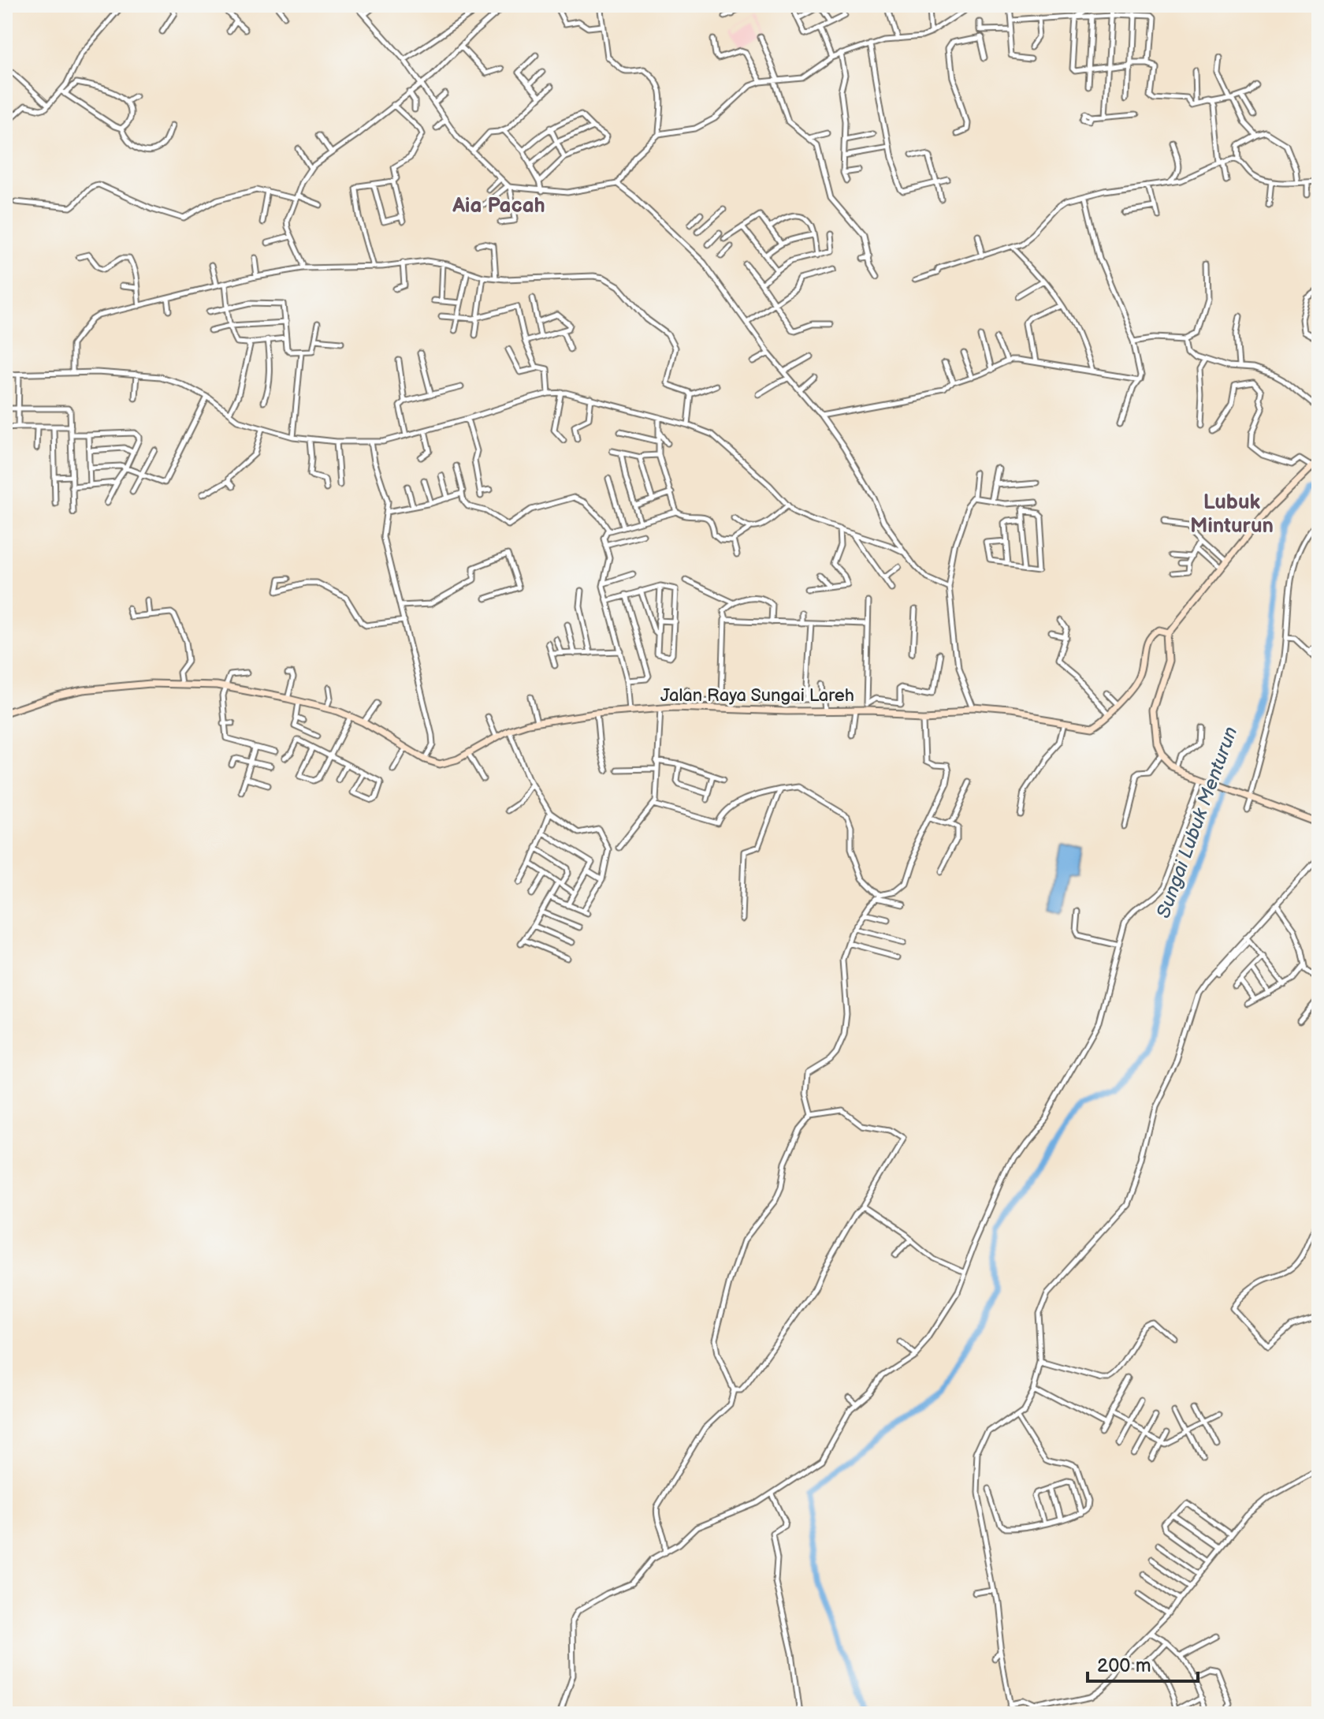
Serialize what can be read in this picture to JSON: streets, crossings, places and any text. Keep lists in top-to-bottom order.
{
  "streets": {
    "street": ["Jalan Raya Sungai Lareh"]
  },
  "districts": ["Aia Pacah", "Lubuk Minturun"],
  "water": ["Sungai Lubuk Menturun"],
  "scale_bar": "200 m"
}
